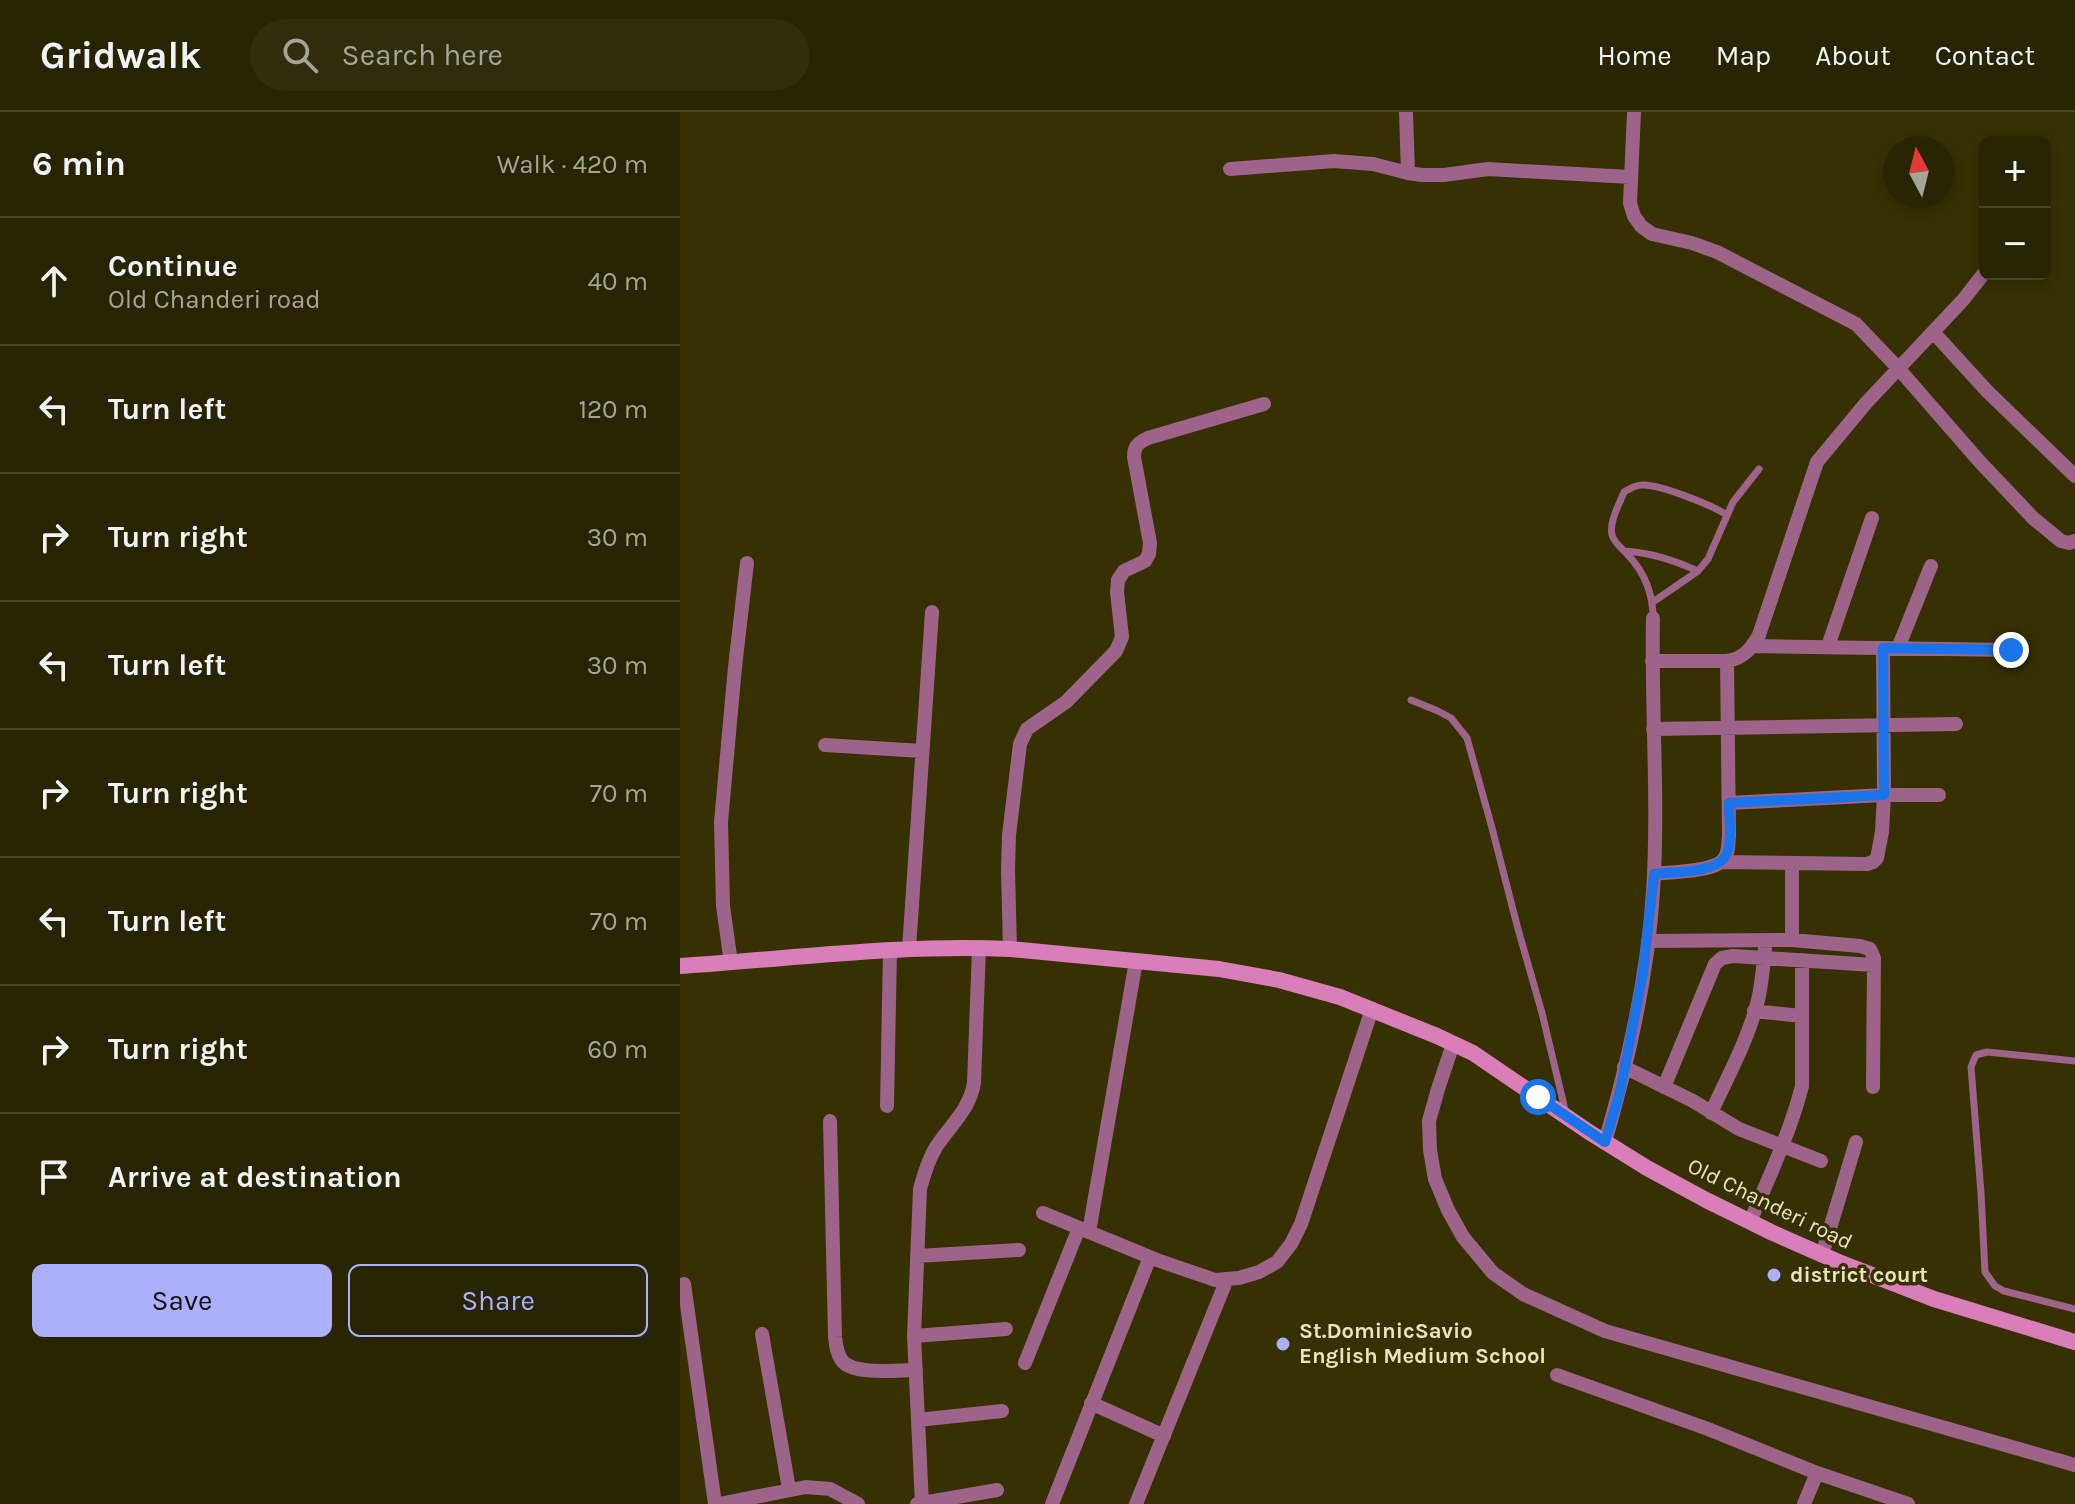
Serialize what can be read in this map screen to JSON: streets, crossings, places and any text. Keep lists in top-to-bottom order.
{
  "streets": {
    "street": ["Old Chanderi road"]
  },
  "places": ["district court", "St.DominicSavio English Medium School"],
  "north": "top",
  "page": {
    "header": "Gridwalk",
    "search": "Search here",
    "nav": [
      "Home",
      "Map",
      "About",
      "Contact"
    ],
    "heading": ["6 min", "Walk · 420 m"],
    "map_buttons": ["+", "−"],
    "list": [
      ["Continue", "Old Chanderi road", "40 m"],
      ["Turn left", "120 m"],
      ["Turn right", "30 m"],
      ["Turn left", "30 m"],
      ["Turn right", "70 m"],
      ["Turn left", "70 m"],
      ["Turn right", "60 m"],
      "Arrive at destination"
    ],
    "buttons": ["Save", "Share"]
  }
}
